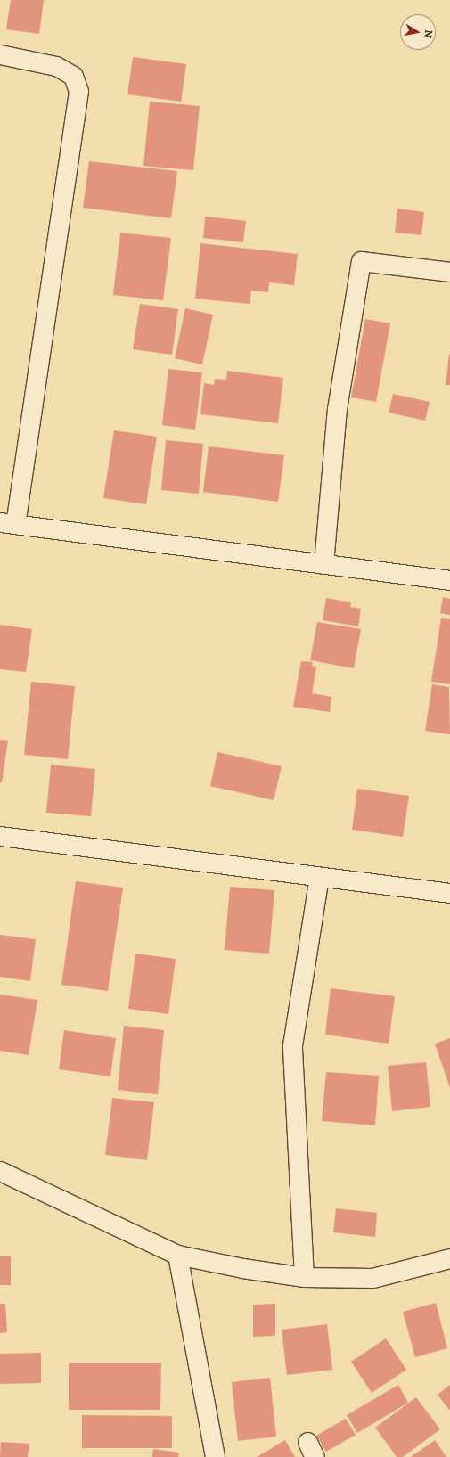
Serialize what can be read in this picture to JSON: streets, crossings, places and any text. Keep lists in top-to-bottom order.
{
  "north": "right"
}
